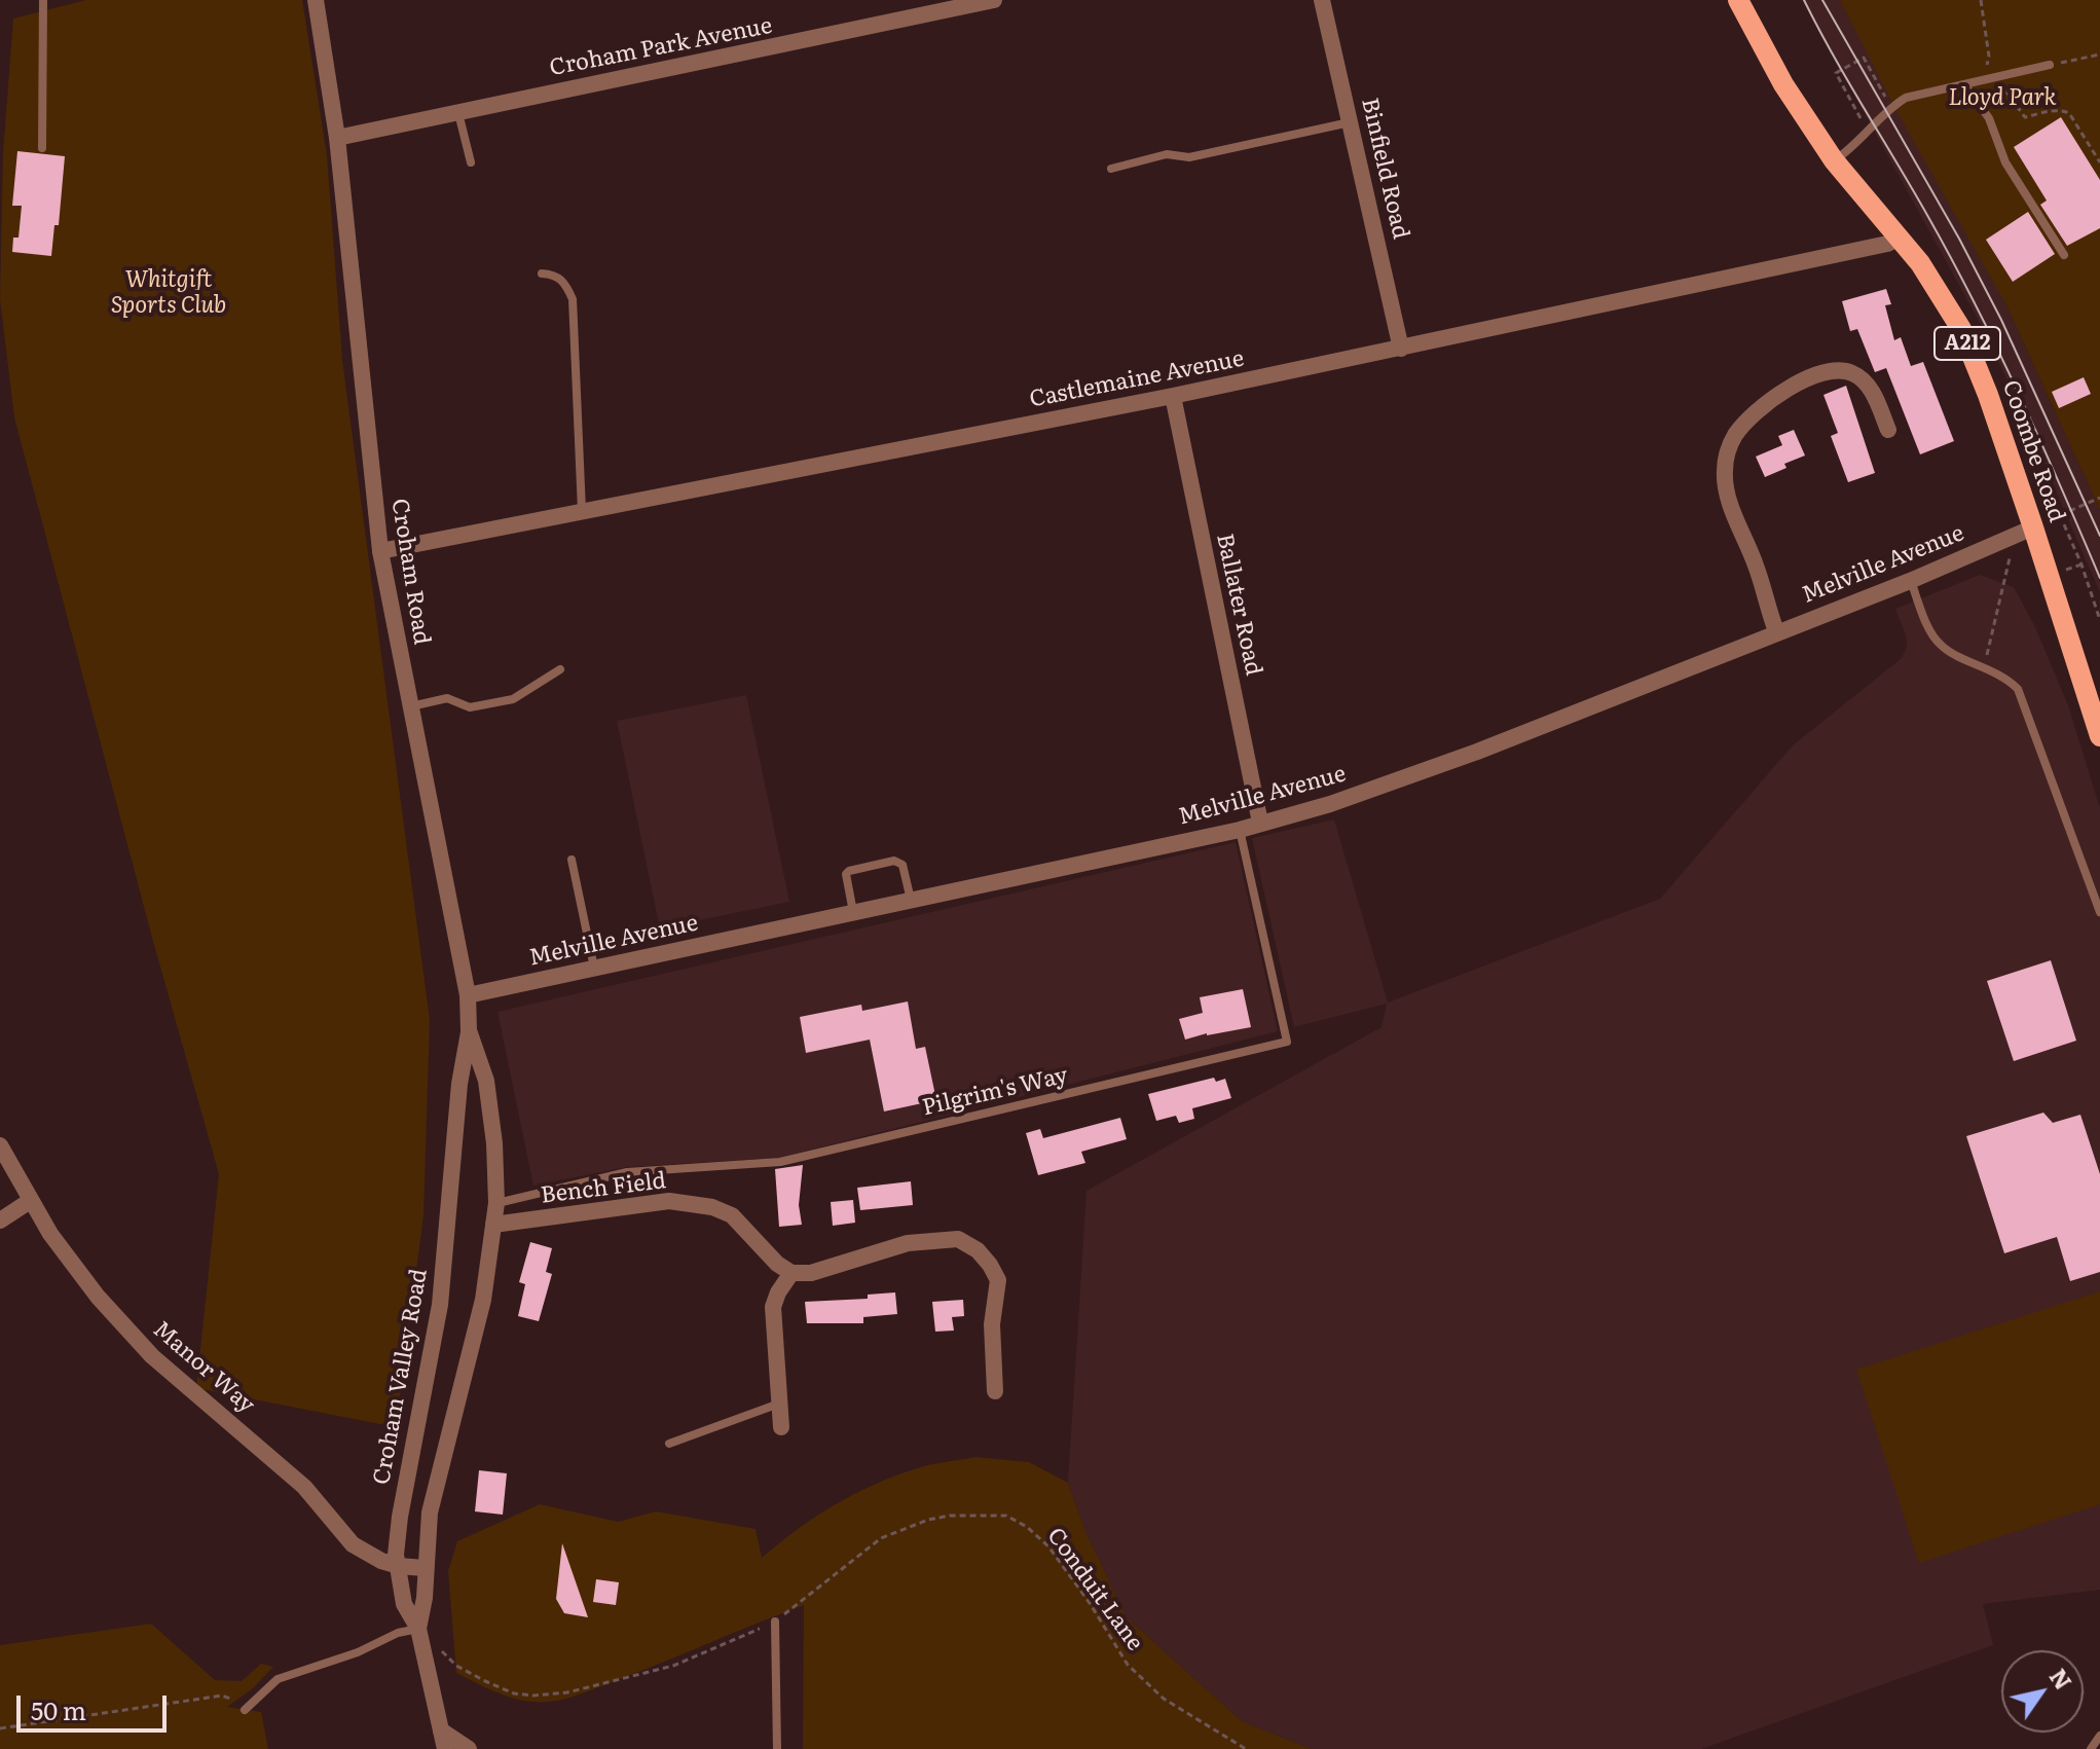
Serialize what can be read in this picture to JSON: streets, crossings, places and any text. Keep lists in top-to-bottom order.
{
  "streets": {
    "main road": ["A212", "Coombe Road"],
    "street": [
      "Croham Park Avenue",
      "Binfield Road",
      "Castlemaine Avenue",
      "Melville Avenue",
      "Croham Road",
      "Ballater Road",
      "Bench Field",
      "Manor Way",
      "Croham Valley Road"
    ],
    "lane": ["Pilgrim's Way"],
    "path": ["Conduit Lane"]
  },
  "crossings": [
    ["Croham Park Avenue", "Croham Road"],
    ["Binfield Road", "Castlemaine Avenue"],
    ["Castlemaine Avenue", "Coombe Road"],
    ["Castlemaine Avenue", "Croham Road"],
    ["Castlemaine Avenue", "Ballater Road"],
    ["Coombe Road", "Melville Avenue"],
    ["Melville Avenue", "Croham Road"],
    ["Melville Avenue", "Ballater Road"],
    ["Melville Avenue", "Pilgrim's Way"],
    ["Croham Road", "Croham Valley Road"],
    ["Pilgrim's Way", "Croham Valley Road"],
    ["Bench Field", "Croham Valley Road"],
    ["Manor Way", "Croham Valley Road"],
    ["Croham Valley Road", "Conduit Lane"]
  ],
  "parks": ["Lloyd Park", "Whitgift Sports Club"],
  "scale_bar": "50 m",
  "north": "top right"
}
